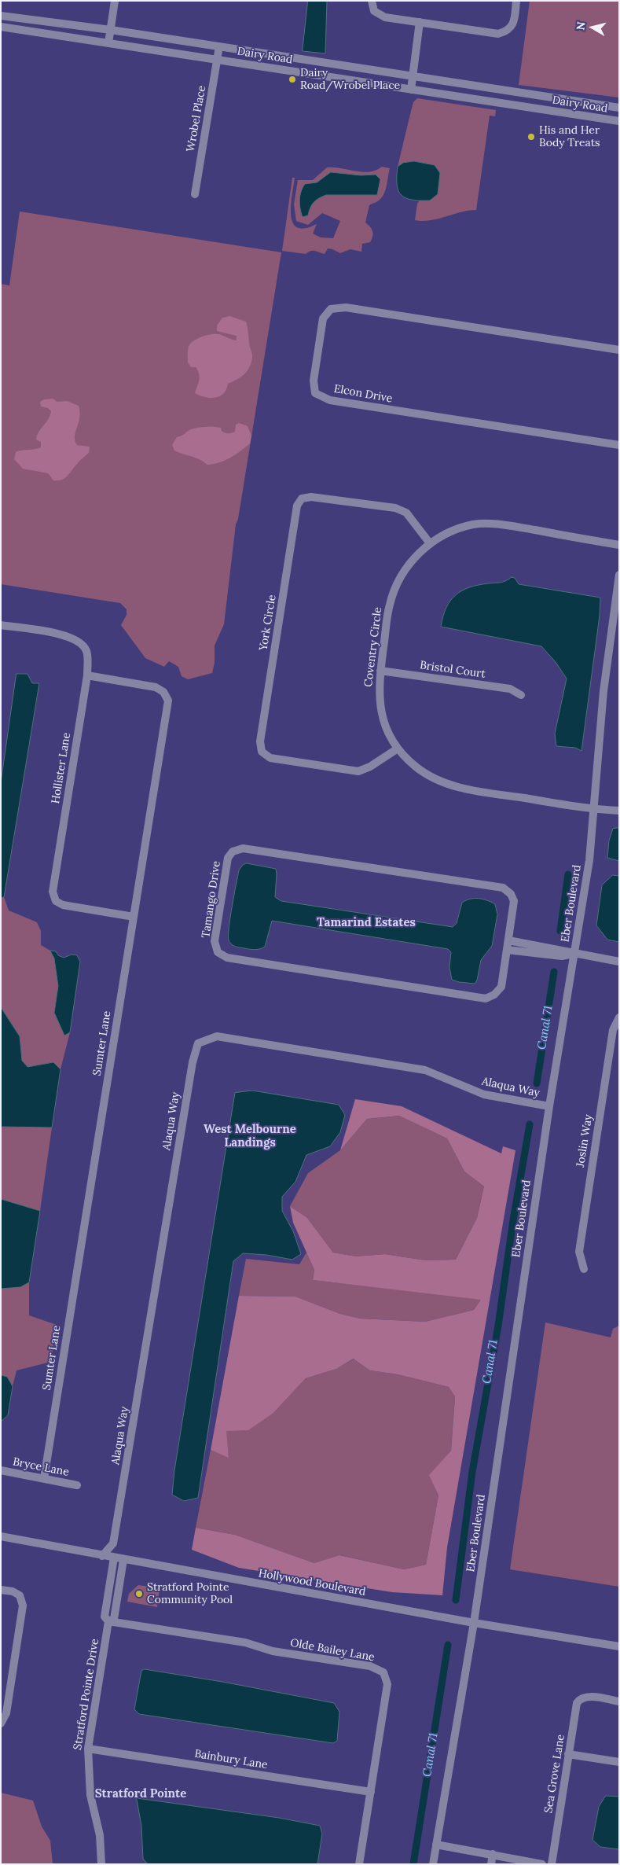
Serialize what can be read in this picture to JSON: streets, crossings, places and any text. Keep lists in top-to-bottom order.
{
  "streets": {
    "street": [
      "Dairy Road",
      "Wrobel Place",
      "Elcon Drive",
      "York Circle",
      "Coventry Circle",
      "Bristol Court",
      "Hollister Lane",
      "Tamango Drive",
      "Eber Boulevard",
      "Sumter Lane",
      "Alaqua Way",
      "Joslin Way",
      "Bryce Lane",
      "Hollywood Boulevard",
      "Olde Bailey Lane",
      "Stratford Pointe Drive",
      "Bainbury Lane",
      "Sea Grove Lane"
    ]
  },
  "crossings": [
    ["Dairy Road", "Wrobel Place"],
    ["York Circle", "Coventry Circle"],
    ["Coventry Circle", "Bristol Court"],
    ["Coventry Circle", "Eber Boulevard"],
    ["Hollister Lane", "Sumter Lane"],
    ["Eber Boulevard", "Alaqua Way"],
    ["Eber Boulevard", "Hollywood Boulevard"],
    ["Sumter Lane", "Bryce Lane"],
    ["Alaqua Way", "Hollywood Boulevard"],
    ["Olde Bailey Lane", "Stratford Pointe Drive"],
    ["Olde Bailey Lane", "Bainbury Lane"],
    ["Stratford Pointe Drive", "Bainbury Lane"]
  ],
  "districts": ["Tamarind Estates", "West Melbourne Landings", "Stratford Pointe"],
  "water": ["Canal 71"],
  "places": ["Dairy Road/Wrobel Place", "His and Her Body Treats", "Stratford Pointe Community Pool"],
  "north": "left"
}
